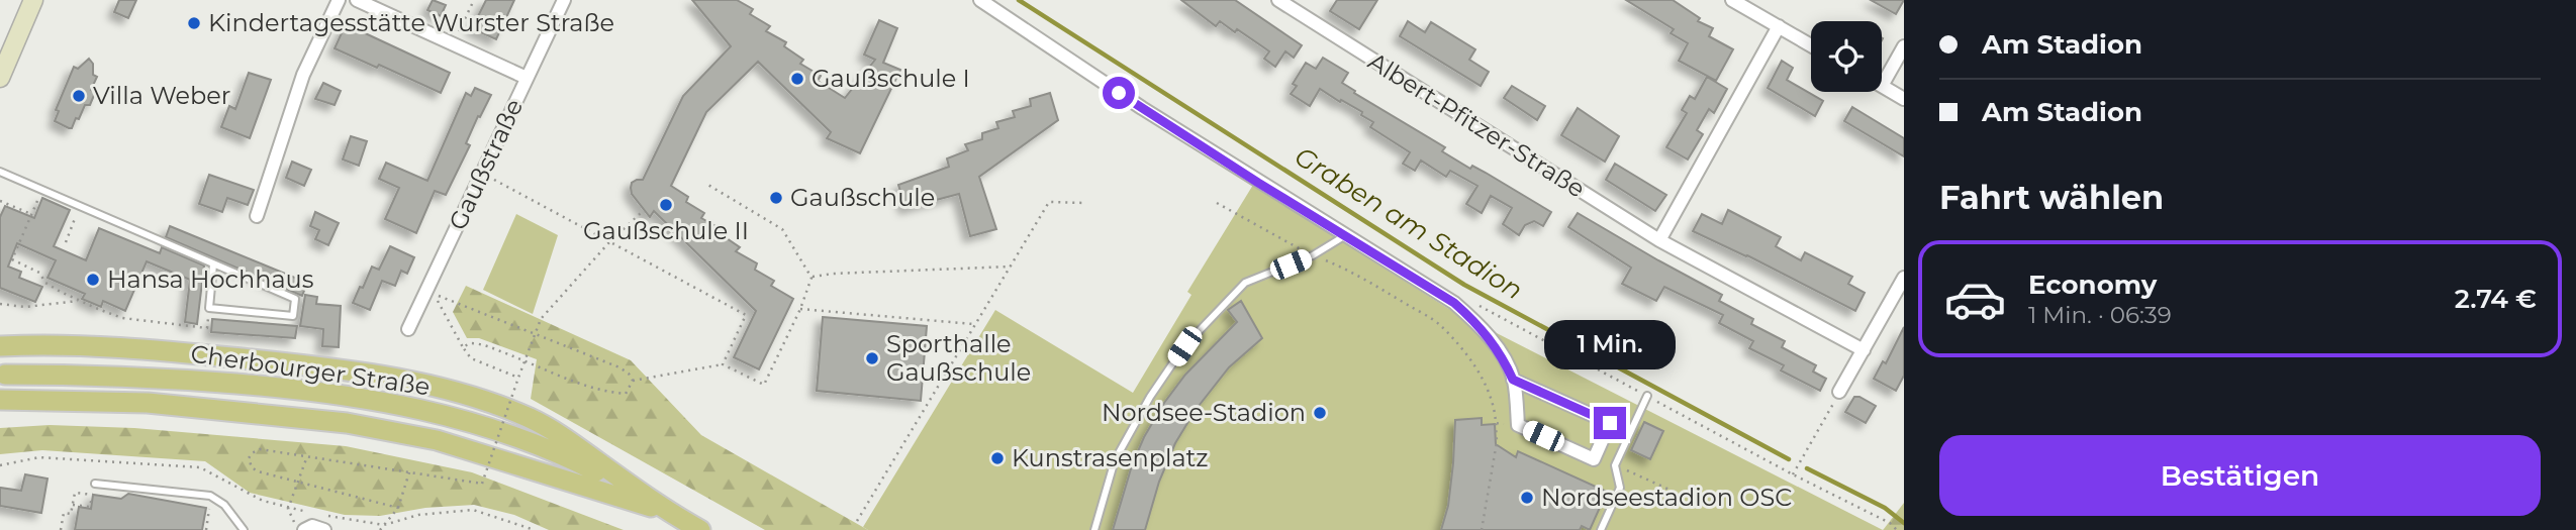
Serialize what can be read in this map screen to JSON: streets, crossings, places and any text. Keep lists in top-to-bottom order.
{
  "streets": {
    "main road": ["Cherbourger Straße"],
    "street": ["Albert-Pfitzer-Straße", "Gaußstraße"]
  },
  "water": ["Graben am Stadion"],
  "places": [
    "Kindertagesstätte Wurster Straße",
    "Gaußschule I",
    "Villa Weber",
    "Gaußschule",
    "Gaußschule II",
    "Hansa Hochhaus",
    "Sporthalle Gaußschule",
    "Nordsee-Stadion",
    "Kunstrasenplatz",
    "Nordseestadion OSC"
  ],
  "page": {
    "banner": ["Am Stadion", "Am Stadion"],
    "heading": "Fahrt wählen",
    "list": [
      {
        "name": "Economy",
        "note": "1 Min. · 06:39",
        "value": "2.74 €"
      }
    ],
    "bubble": "1 Min.",
    "buttons": "Bestätigen"
  }
}
